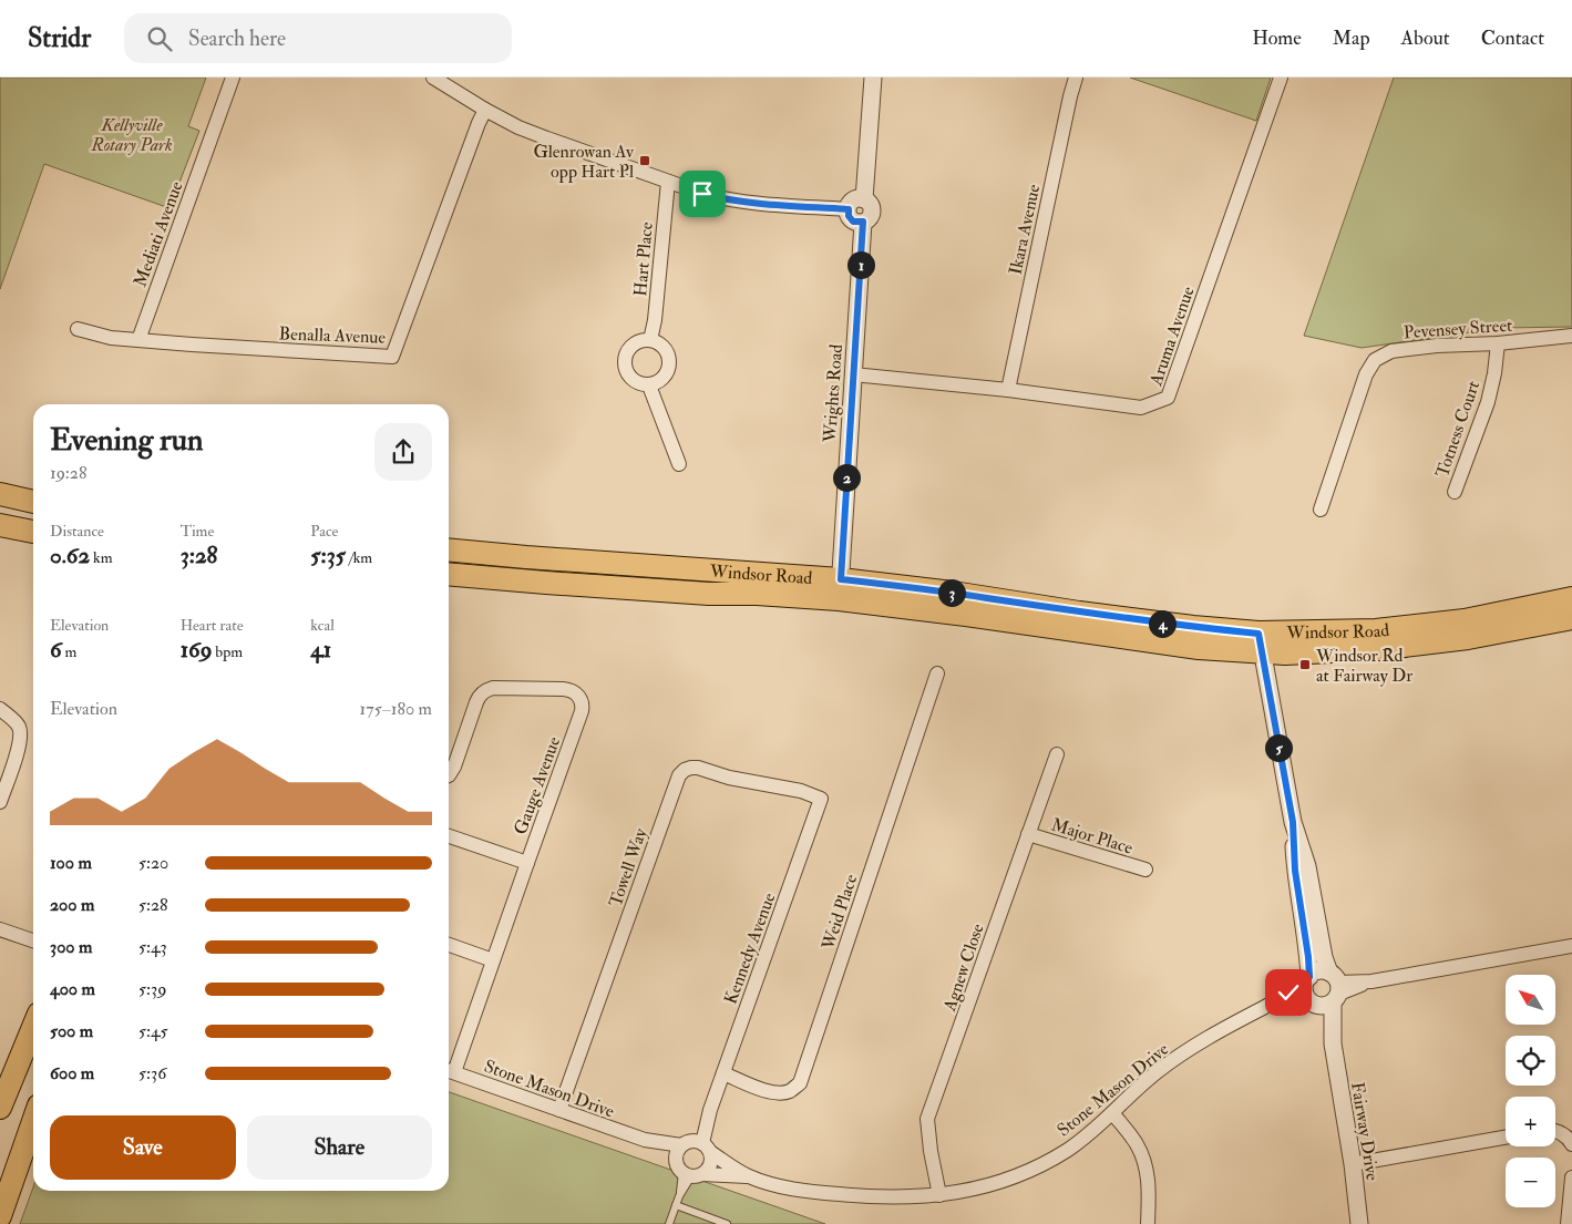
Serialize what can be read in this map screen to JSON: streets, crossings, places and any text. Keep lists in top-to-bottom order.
{
  "streets": {
    "main road": ["Windsor Road"],
    "street": [
      "Ikara Avenue",
      "Mediati Avenue",
      "Hart Place",
      "Pevensey Street",
      "Benalla Avenue",
      "Aruma Avenue",
      "Wrights Road",
      "Totness Court",
      "Gauge Avenue",
      "Major Place",
      "Towell Way",
      "Weid Place",
      "Kennedy Avenue",
      "Agnew Close",
      "Stone Mason Drive",
      "Fairway Drive"
    ]
  },
  "crossings": [
    ["Ikara Avenue", "Aruma Avenue"],
    ["Mediati Avenue", "Benalla Avenue"],
    ["Pevensey Street", "Totness Court"],
    ["Aruma Avenue", "Wrights Road"],
    ["Wrights Road", "Windsor Road"],
    ["Windsor Road", "Fairway Drive"],
    ["Gauge Avenue", "Stone Mason Drive"],
    ["Major Place", "Agnew Close"],
    ["Towell Way", "Kennedy Avenue"],
    ["Towell Way", "Stone Mason Drive"],
    ["Weid Place", "Kennedy Avenue"],
    ["Kennedy Avenue", "Stone Mason Drive"],
    ["Agnew Close", "Stone Mason Drive"],
    ["Stone Mason Drive", "Fairway Drive"]
  ],
  "parks": ["Kellyville Rotary Park"],
  "places": {
    "transit": ["Glenrowan Av opp Hart Pl", "Windsor Rd at Fairway Dr"]
  },
  "north": "top left",
  "page": {
    "header": "Stridr",
    "search": "Search here",
    "nav": [
      "Home",
      "Map",
      "About",
      "Contact"
    ],
    "pins": [
      "1",
      "2",
      "3",
      "4",
      "5"
    ],
    "heading": ["Evening run", "19:28"],
    "stats": [
      ["Distance", "0.62 km"],
      ["Time", "3:28"],
      ["Pace", "5:35 /km"],
      ["Elevation", "6 m"],
      ["Heart rate", "169 bpm"],
      ["kcal", "41"]
    ],
    "chart": ["Elevation", "175–180 m"],
    "list": [
      {
        "name": "100 m",
        "note": "5:20"
      },
      {
        "name": "200 m",
        "note": "5:28"
      },
      {
        "name": "300 m",
        "note": "5:43"
      },
      {
        "name": "400 m",
        "note": "5:39"
      },
      {
        "name": "500 m",
        "note": "5:45"
      },
      {
        "name": "600 m",
        "note": "5:36"
      }
    ],
    "map_buttons": ["+", "−"],
    "buttons": ["Save", "Share"]
  }
}
